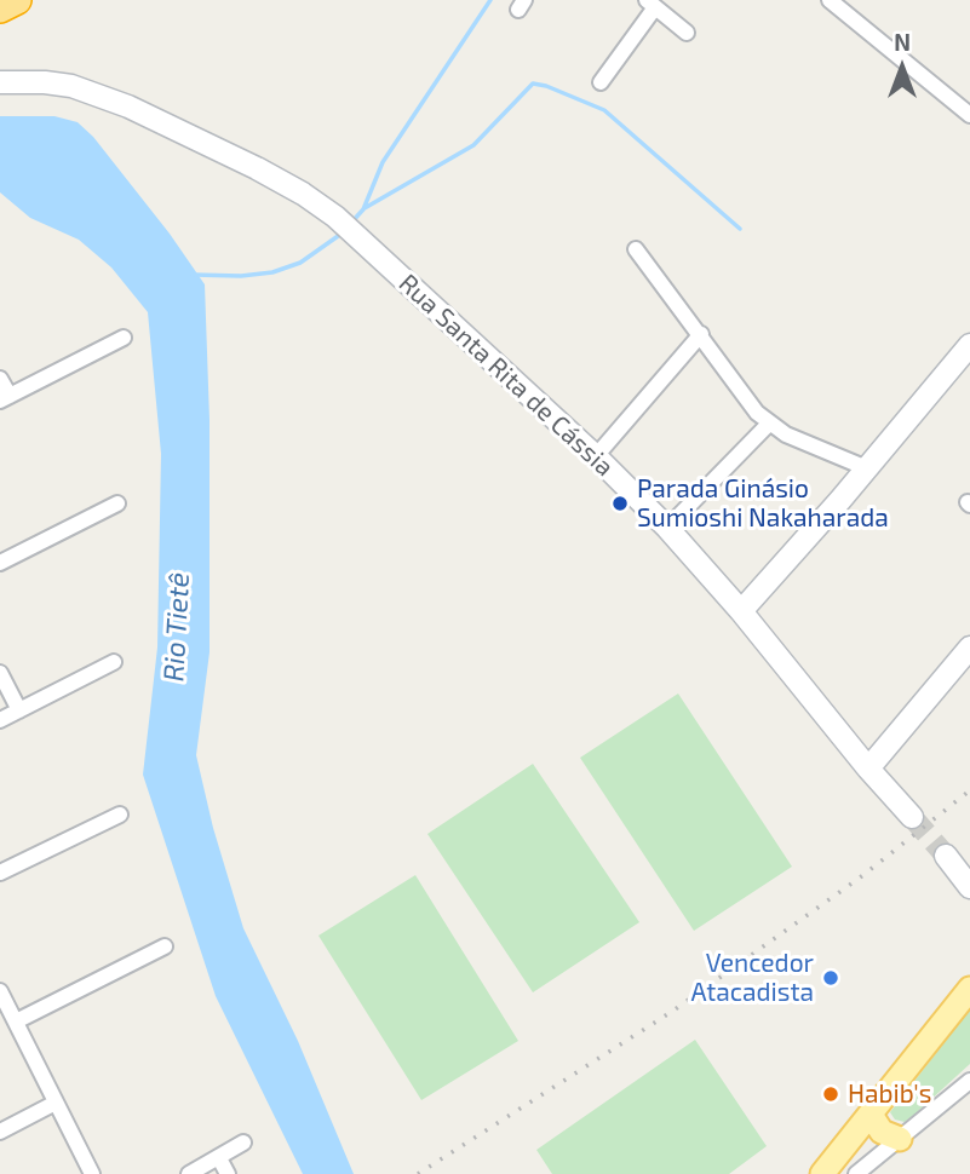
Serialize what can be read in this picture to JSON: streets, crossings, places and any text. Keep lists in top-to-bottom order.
{
  "streets": {
    "street": ["Rua Santa Rita de Cássia"]
  },
  "water": ["Rio Tietê"],
  "places": ["Parada Ginásio Sumioshi Nakaharada", "Vencedor Atacadista", "Habib's"],
  "north": "top"
}
